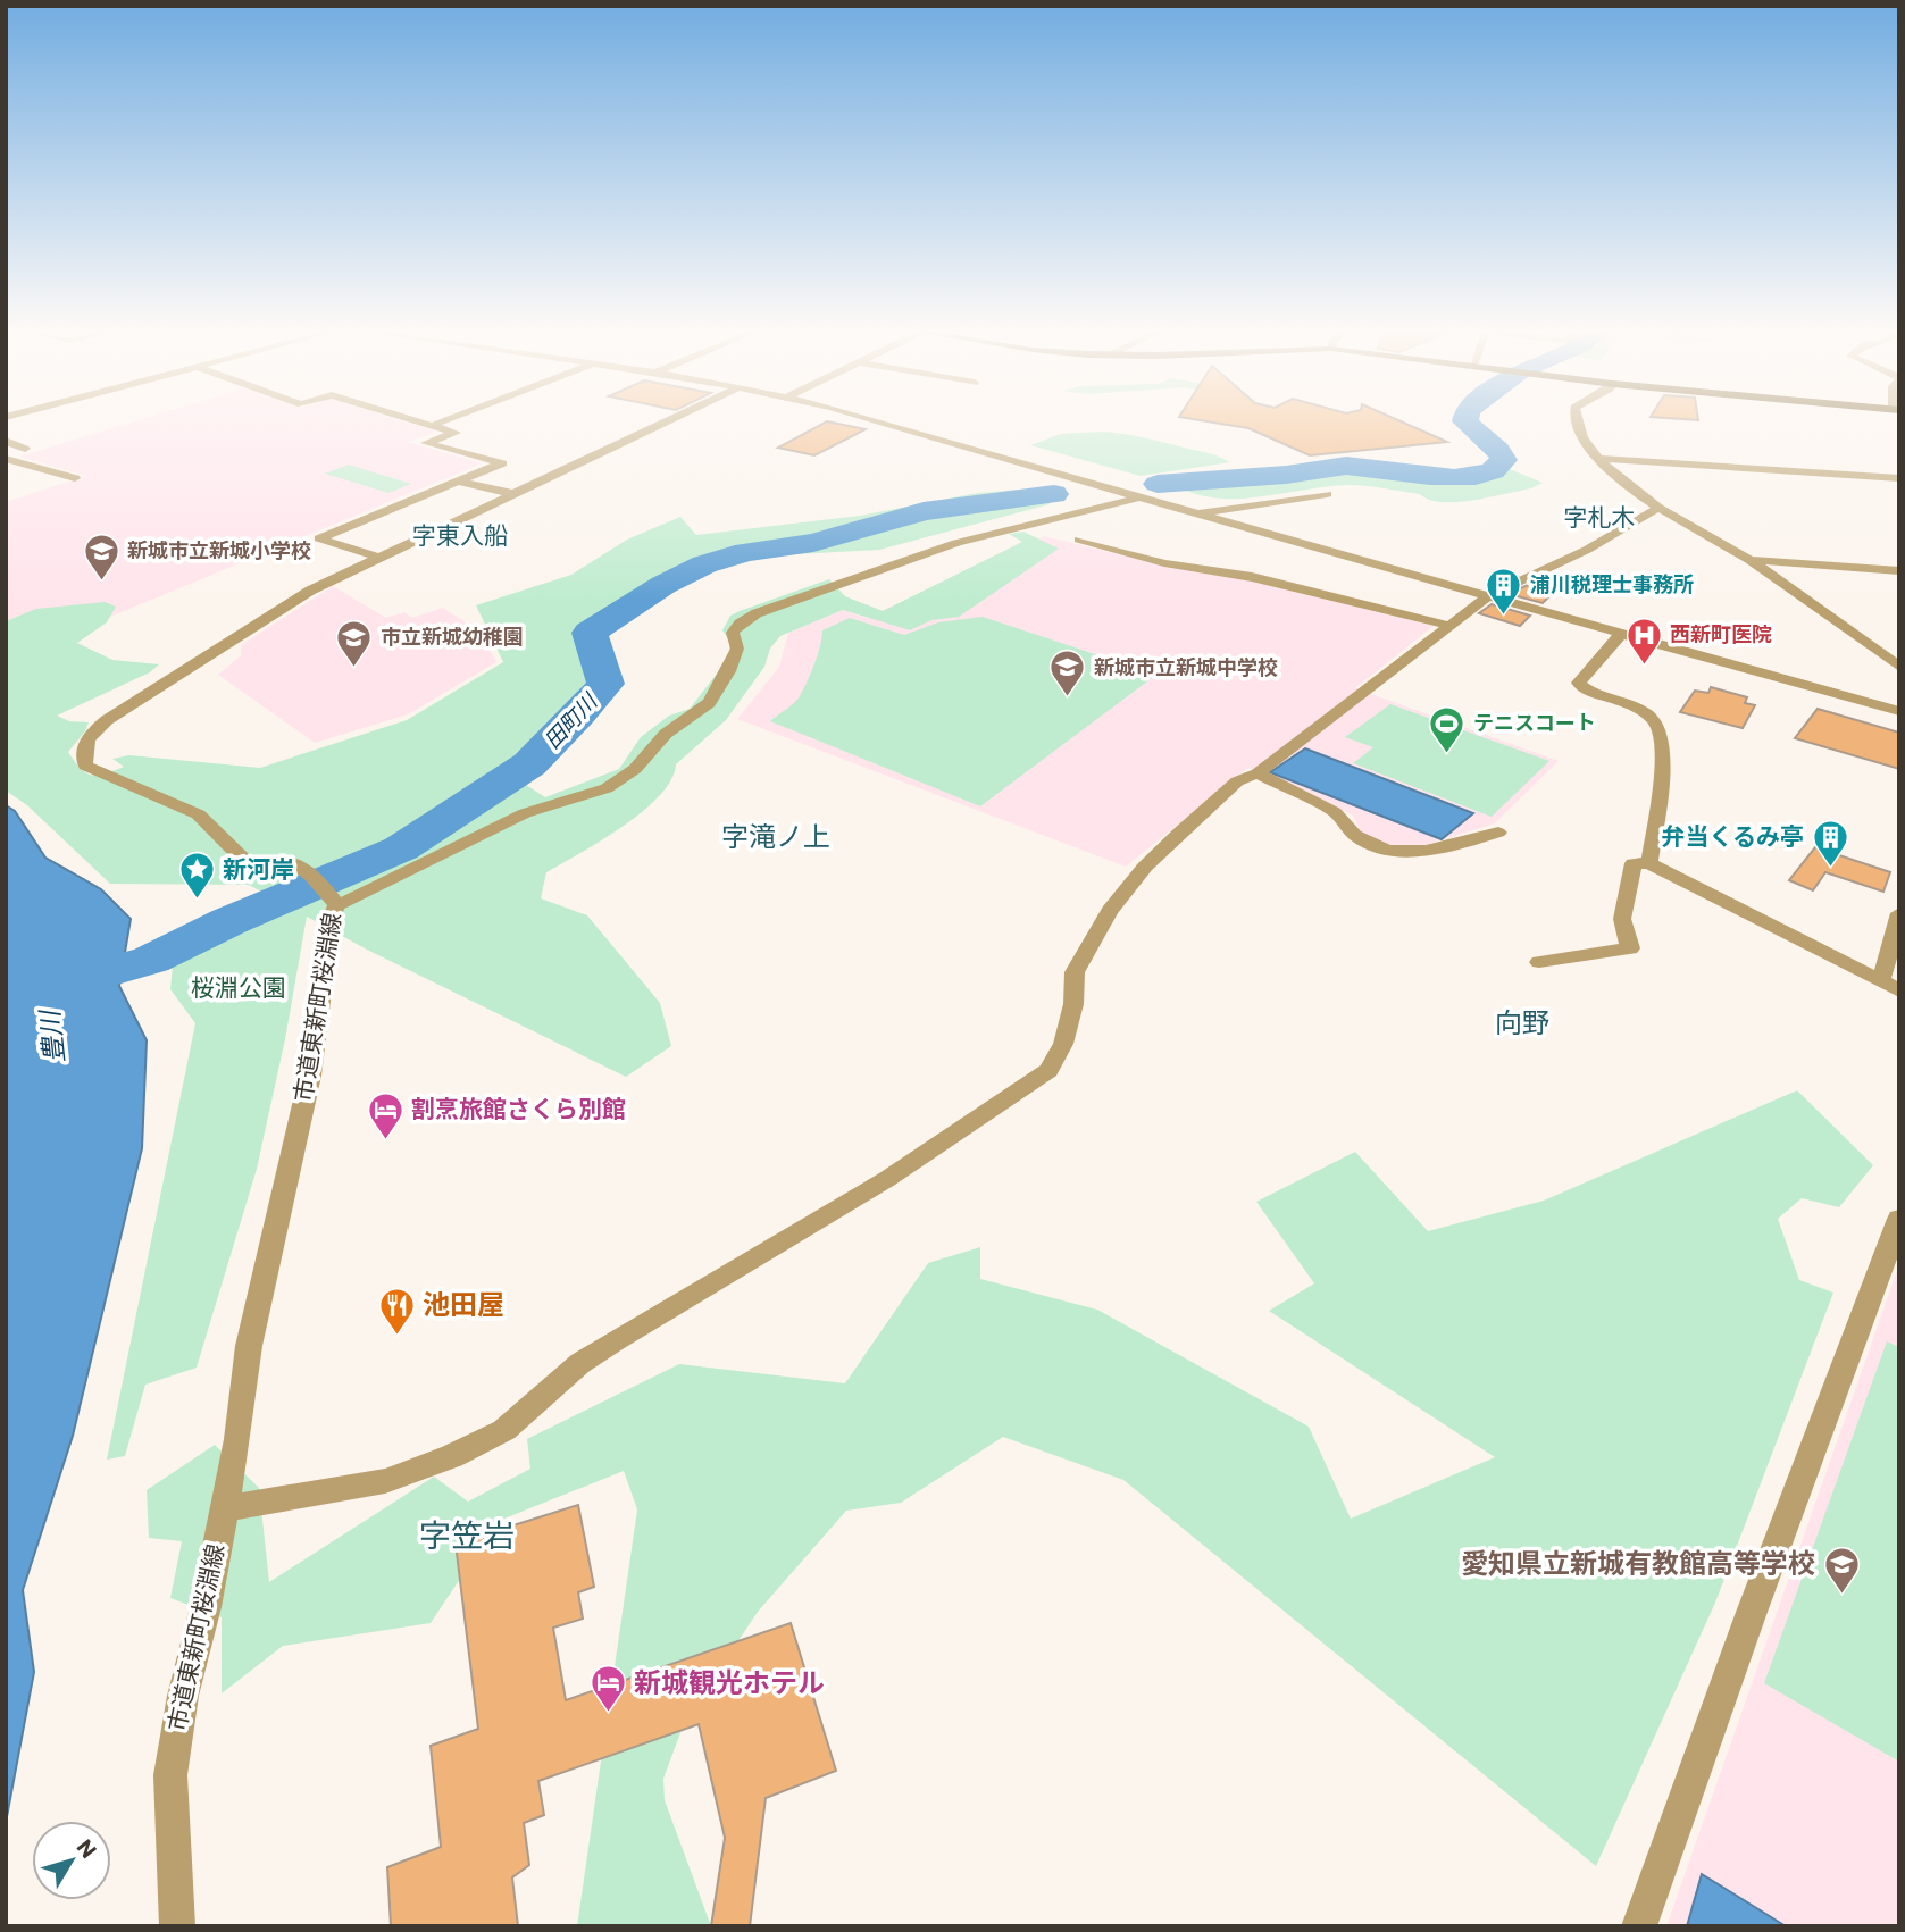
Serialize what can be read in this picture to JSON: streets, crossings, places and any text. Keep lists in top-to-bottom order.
{
  "streets": {
    "street": ["市道東新町桜淵線"]
  },
  "districts": [
    "字札木",
    "字東入船",
    "字滝ノ上",
    "向野",
    "字笠岩"
  ],
  "water": ["田町川", "豊川"],
  "parks": ["桜淵公園"],
  "places": {
    "school or university": [
      "新城市立新城小学校",
      "市立新城幼稚園",
      "新城市立新城中学校",
      "愛知県立新城有教館高等学校"
    ],
    "building": ["浦川税理士事務所", "弁当くるみ亭"],
    "hospital": ["西新町医院"],
    "sports": ["テニスコート"],
    "place": ["新河岸"],
    "hotel": ["割烹旅館さくら別館", "新城観光ホテル"],
    "restaurant": ["池田屋"]
  },
  "north": "top right"
}
